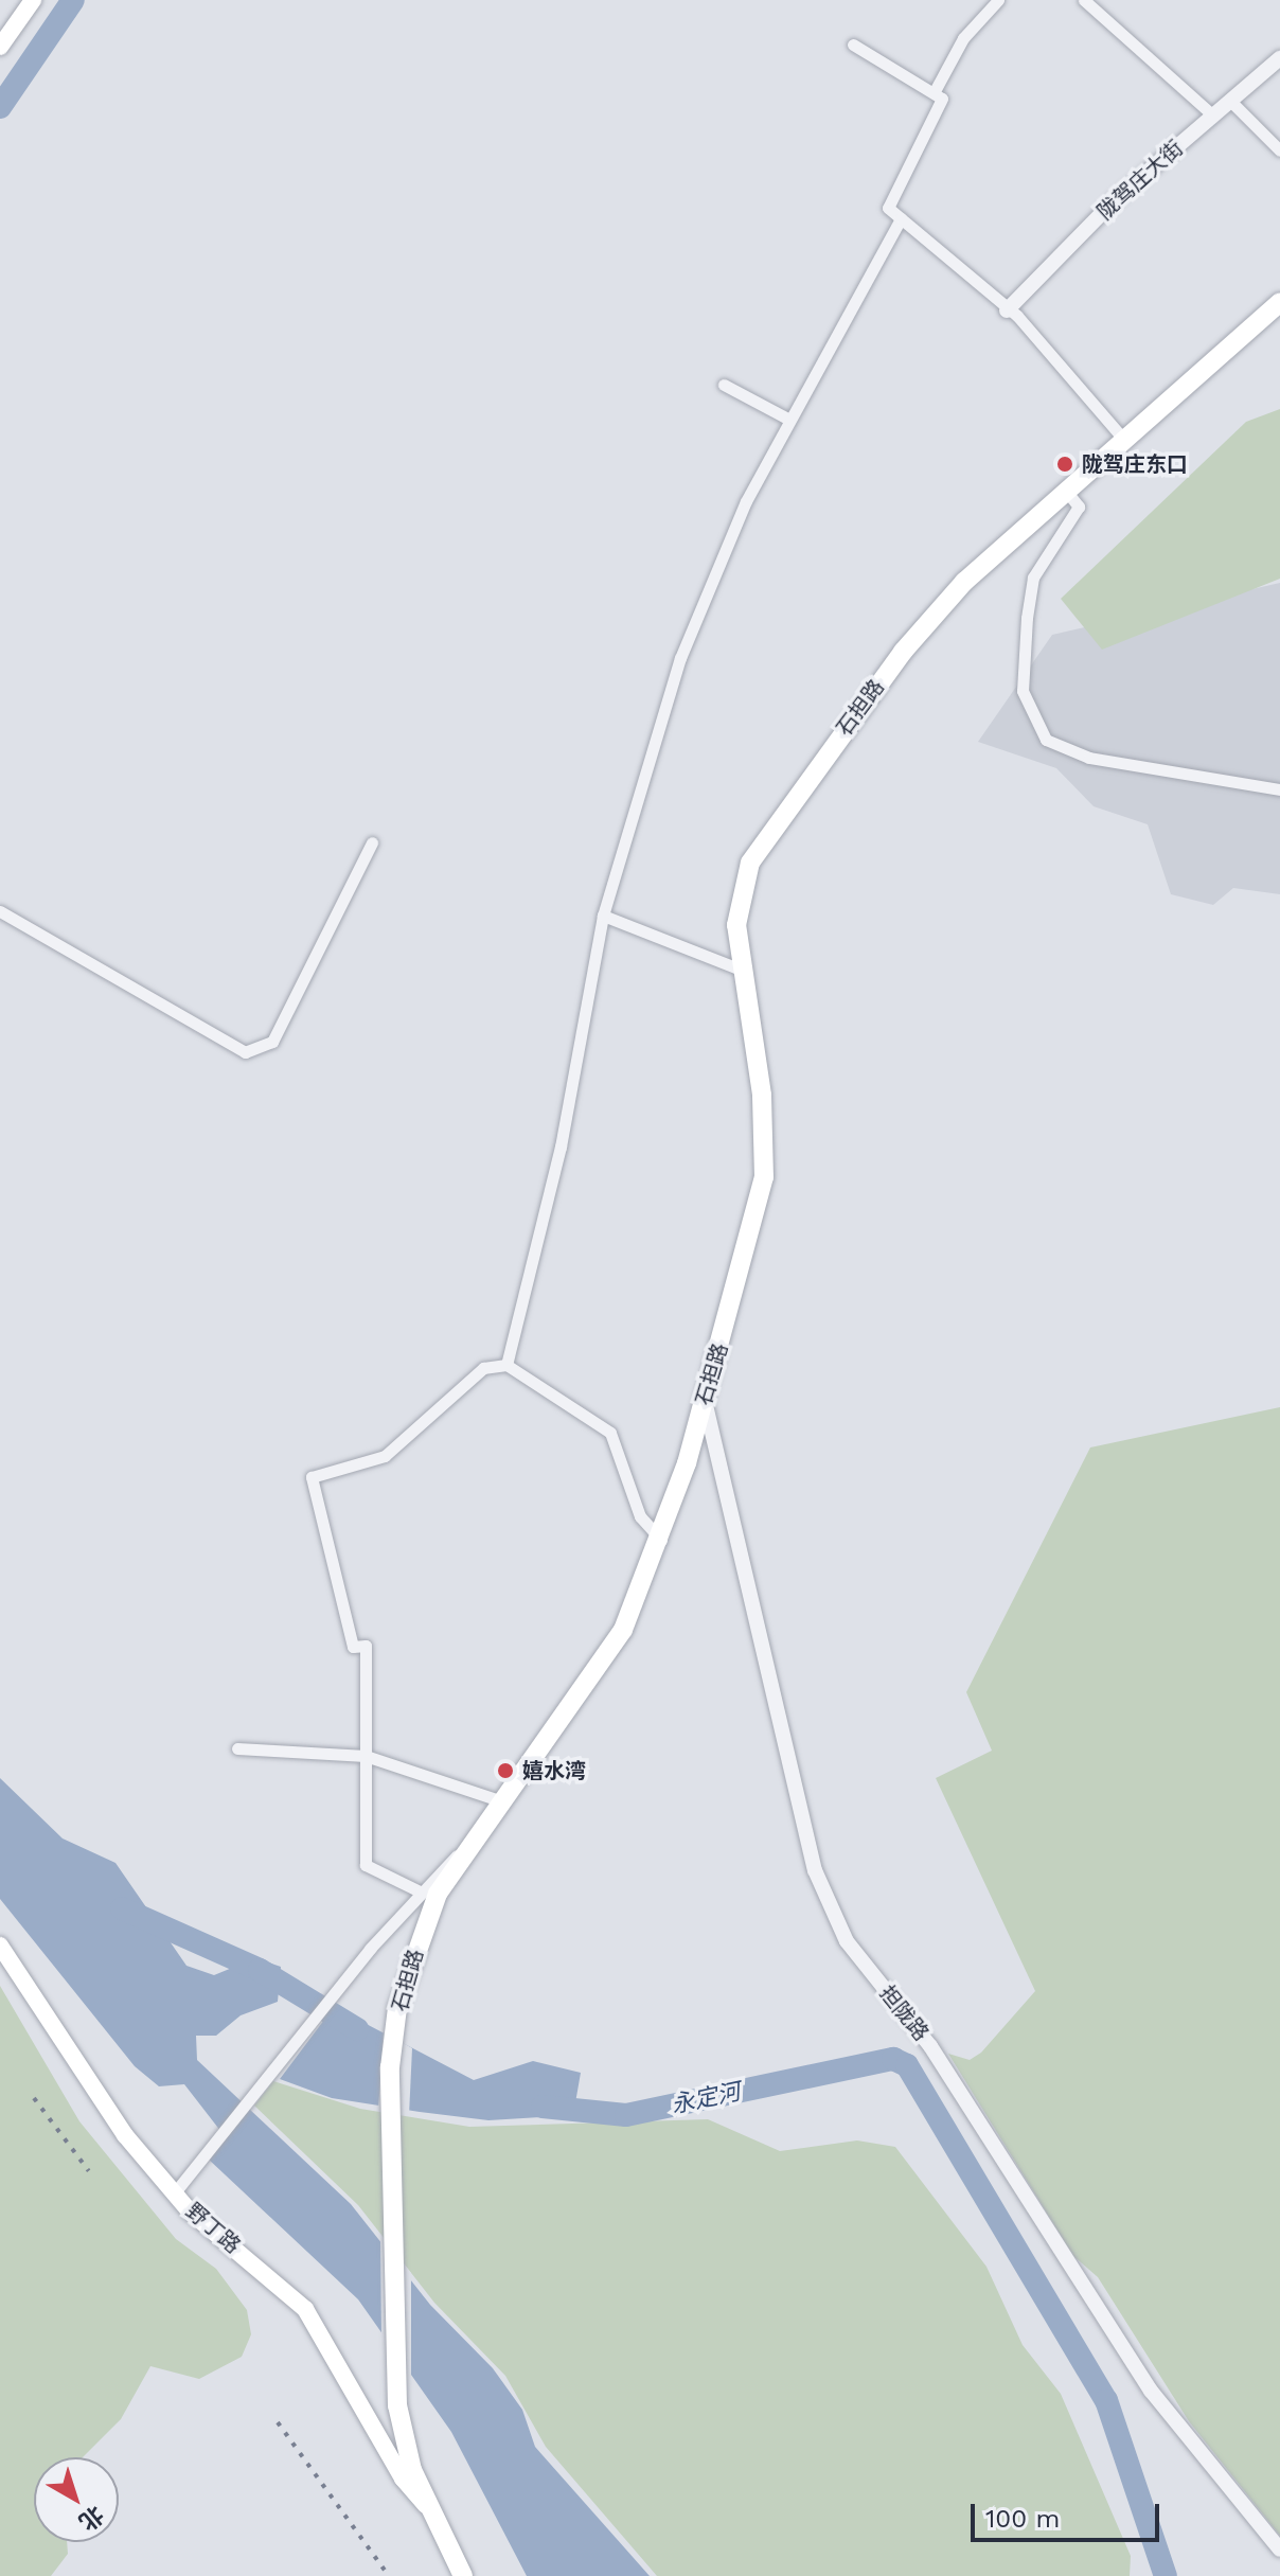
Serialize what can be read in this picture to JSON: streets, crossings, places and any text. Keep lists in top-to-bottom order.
{
  "streets": {
    "main road": ["石担路", "野丁路"],
    "street": ["陇驾庄大街", "担陇路"]
  },
  "crossings": [
    ["石担路", "担陇路"],
    ["石担路", "野丁路"]
  ],
  "water": ["永定河"],
  "places": ["陇驾庄东口", "嬉水湾"],
  "scale_bar": "100 m",
  "north": "bottom right"
}
